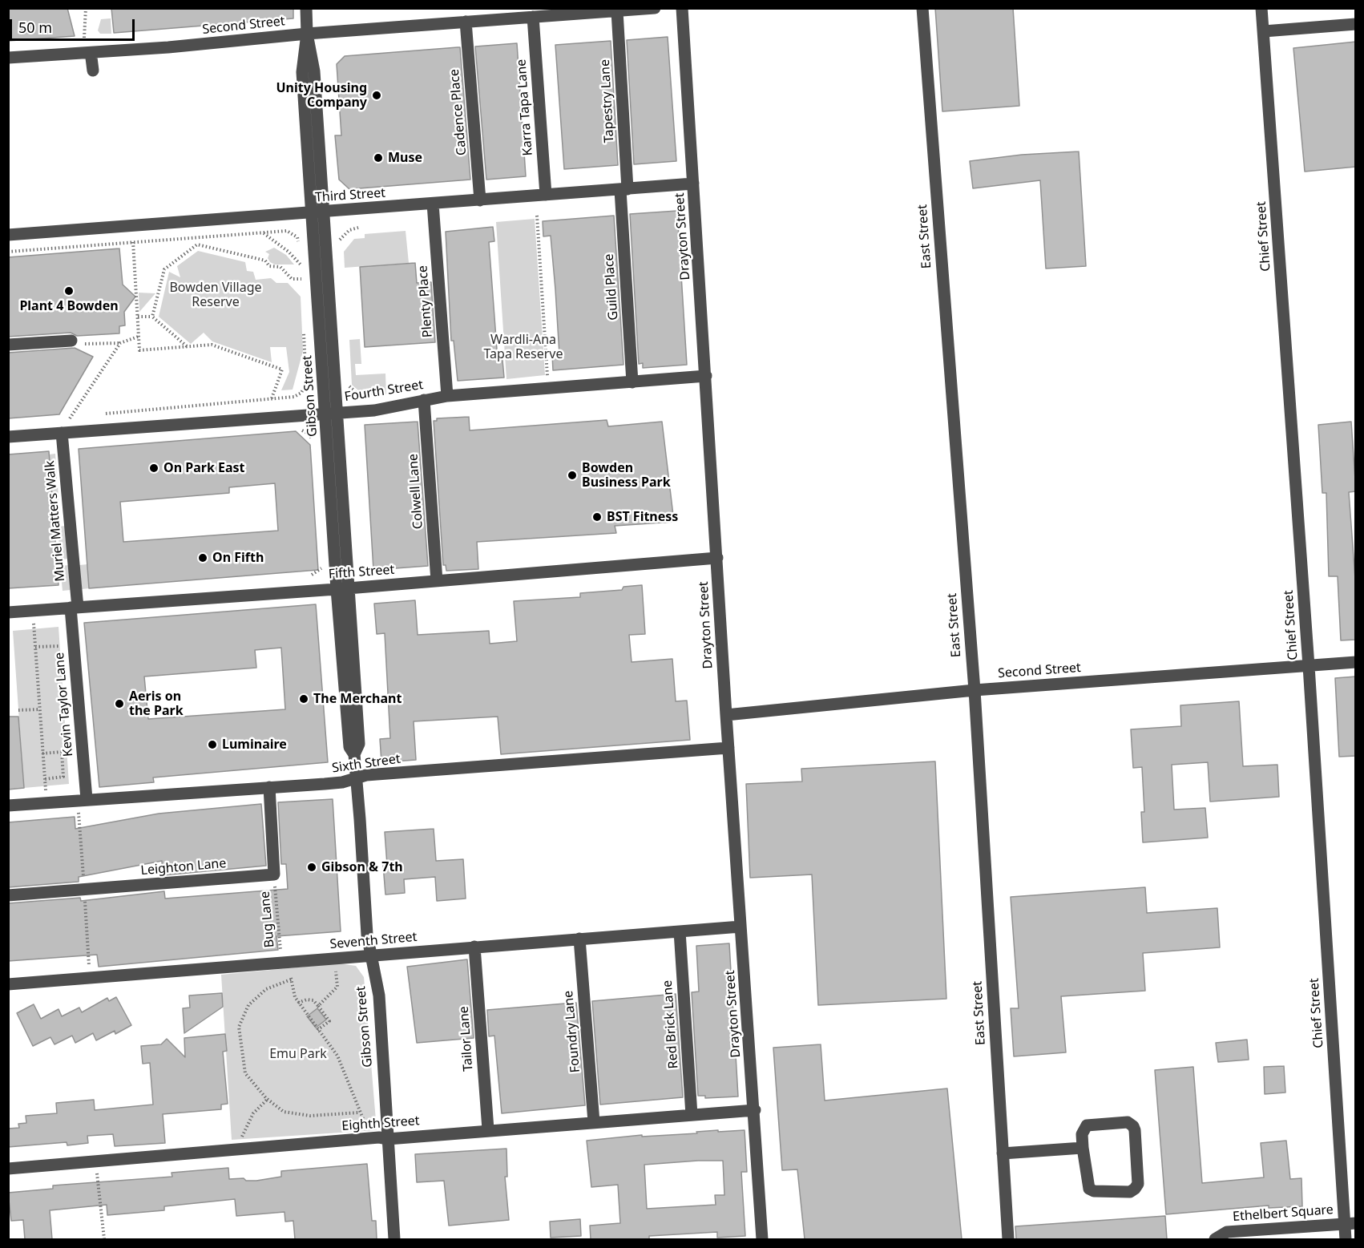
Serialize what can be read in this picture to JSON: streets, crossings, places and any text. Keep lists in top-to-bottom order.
{
  "streets": {
    "street": [
      "Second Street",
      "Tapestry Lane",
      "Karra Tapa Lane",
      "Cadence Place",
      "Third Street",
      "Drayton Street",
      "East Street",
      "Chief Street",
      "Guild Place",
      "Plenty Place",
      "Fourth Street",
      "Gibson Street",
      "Colwell Lane",
      "Muriel Matters Walk",
      "Fifth Street",
      "Kevin Taylor Lane",
      "Sixth Street",
      "Leighton Lane",
      "Seventh Street",
      "Red Brick Lane",
      "Foundry Lane",
      "Tailor Lane",
      "Eighth Street",
      "Ethelbert Square"
    ],
    "path": ["Bug Lane"]
  },
  "crossings": [
    ["Second Street", "Tapestry Lane"],
    ["Second Street", "Karra Tapa Lane"],
    ["Second Street", "Cadence Place"],
    ["Second Street", "Drayton Street"],
    ["Second Street", "East Street"],
    ["Second Street", "Chief Street"],
    ["Second Street", "Gibson Street"],
    ["Tapestry Lane", "Third Street"],
    ["Tapestry Lane", "Guild Place"],
    ["Karra Tapa Lane", "Third Street"],
    ["Cadence Place", "Third Street"],
    ["Third Street", "Drayton Street"],
    ["Third Street", "Guild Place"],
    ["Third Street", "Plenty Place"],
    ["Third Street", "Gibson Street"],
    ["Drayton Street", "Fourth Street"],
    ["Drayton Street", "Fifth Street"],
    ["Drayton Street", "Sixth Street"],
    ["Drayton Street", "Seventh Street"],
    ["Drayton Street", "Eighth Street"],
    ["Chief Street", "Ethelbert Square"],
    ["Guild Place", "Fourth Street"],
    ["Plenty Place", "Fourth Street"],
    ["Fourth Street", "Gibson Street"],
    ["Fourth Street", "Colwell Lane"],
    ["Fourth Street", "Muriel Matters Walk"],
    ["Gibson Street", "Fifth Street"],
    ["Gibson Street", "Sixth Street"],
    ["Gibson Street", "Seventh Street"],
    ["Gibson Street", "Eighth Street"],
    ["Colwell Lane", "Fifth Street"],
    ["Muriel Matters Walk", "Fifth Street"],
    ["Muriel Matters Walk", "Kevin Taylor Lane"],
    ["Fifth Street", "Kevin Taylor Lane"],
    ["Kevin Taylor Lane", "Sixth Street"],
    ["Leighton Lane", "Bug Lane"],
    ["Bug Lane", "Seventh Street"],
    ["Bug Lane", "Eighth Street"],
    ["Seventh Street", "Red Brick Lane"],
    ["Seventh Street", "Foundry Lane"],
    ["Seventh Street", "Tailor Lane"],
    ["Red Brick Lane", "Eighth Street"],
    ["Foundry Lane", "Eighth Street"],
    ["Tailor Lane", "Eighth Street"]
  ],
  "parks": ["Bowden Village Reserve", "Wardli-Ana Tapa Reserve", "Emu Park"],
  "places": [
    "Unity Housing Company",
    "Muse",
    "Plant 4 Bowden",
    "On Park East",
    "Bowden Business Park",
    "BST Fitness",
    "On Fifth",
    "The Merchant",
    "Aeris on the Park",
    "Luminaire",
    "Gibson & 7th"
  ],
  "scale_bar": "50 m"
}
